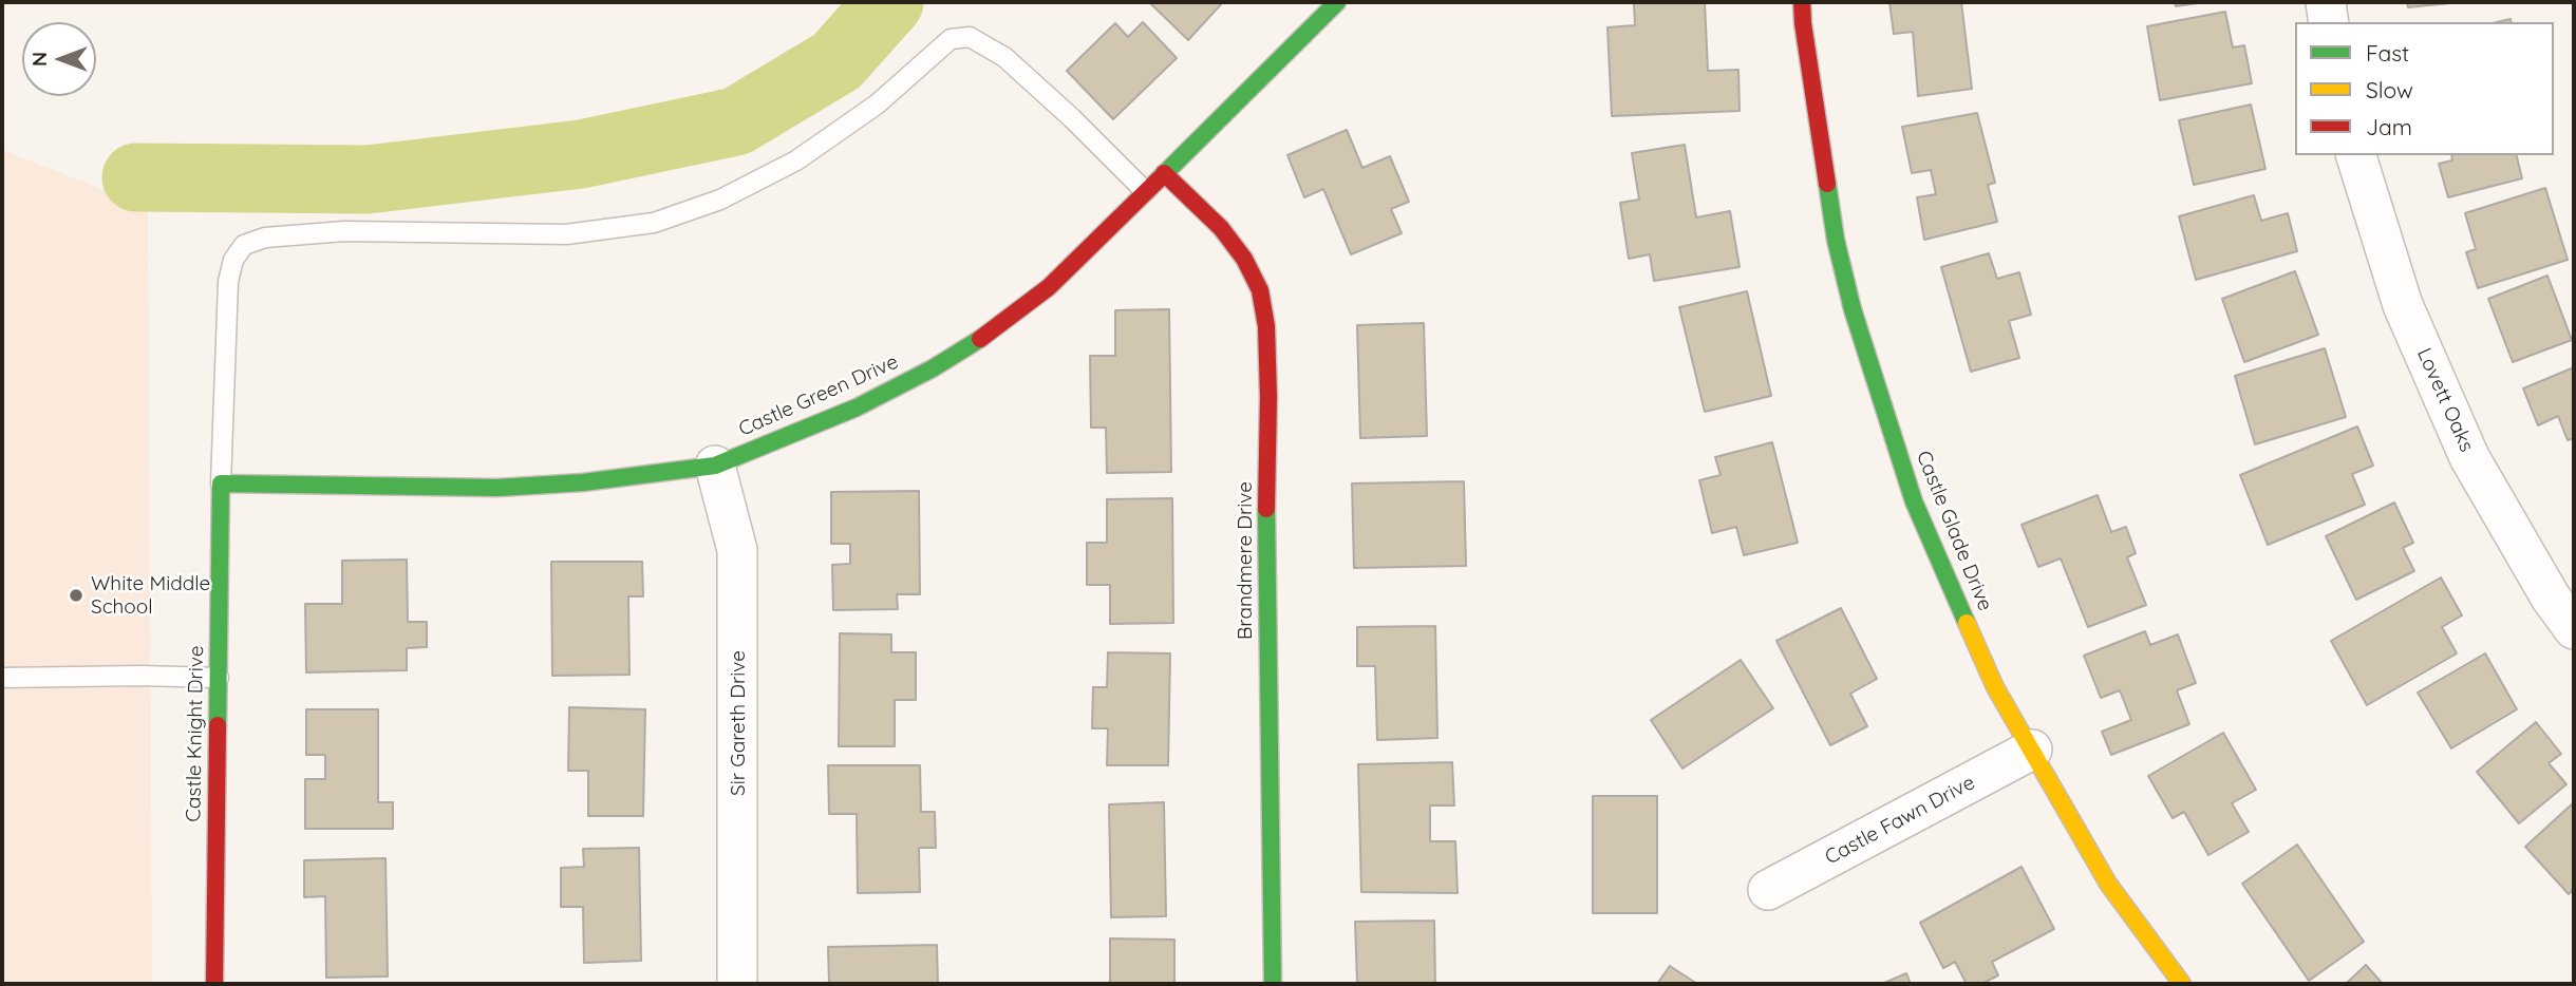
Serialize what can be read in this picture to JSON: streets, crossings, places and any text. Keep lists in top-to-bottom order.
{
  "streets": {
    "street": [
      "Castle Green Drive",
      "Lovett Oaks",
      "Castle Glade Drive",
      "Brandmere Drive",
      "Sir Gareth Drive",
      "Castle Knight Drive",
      "Castle Fawn Drive"
    ]
  },
  "crossings": [
    ["Castle Green Drive", "Brandmere Drive"],
    ["Castle Green Drive", "Sir Gareth Drive"],
    ["Castle Green Drive", "Castle Knight Drive"],
    ["Castle Glade Drive", "Castle Fawn Drive"]
  ],
  "places": ["White Middle School"],
  "legend": ["Fast", "Slow", "Jam"],
  "north": "left"
}
